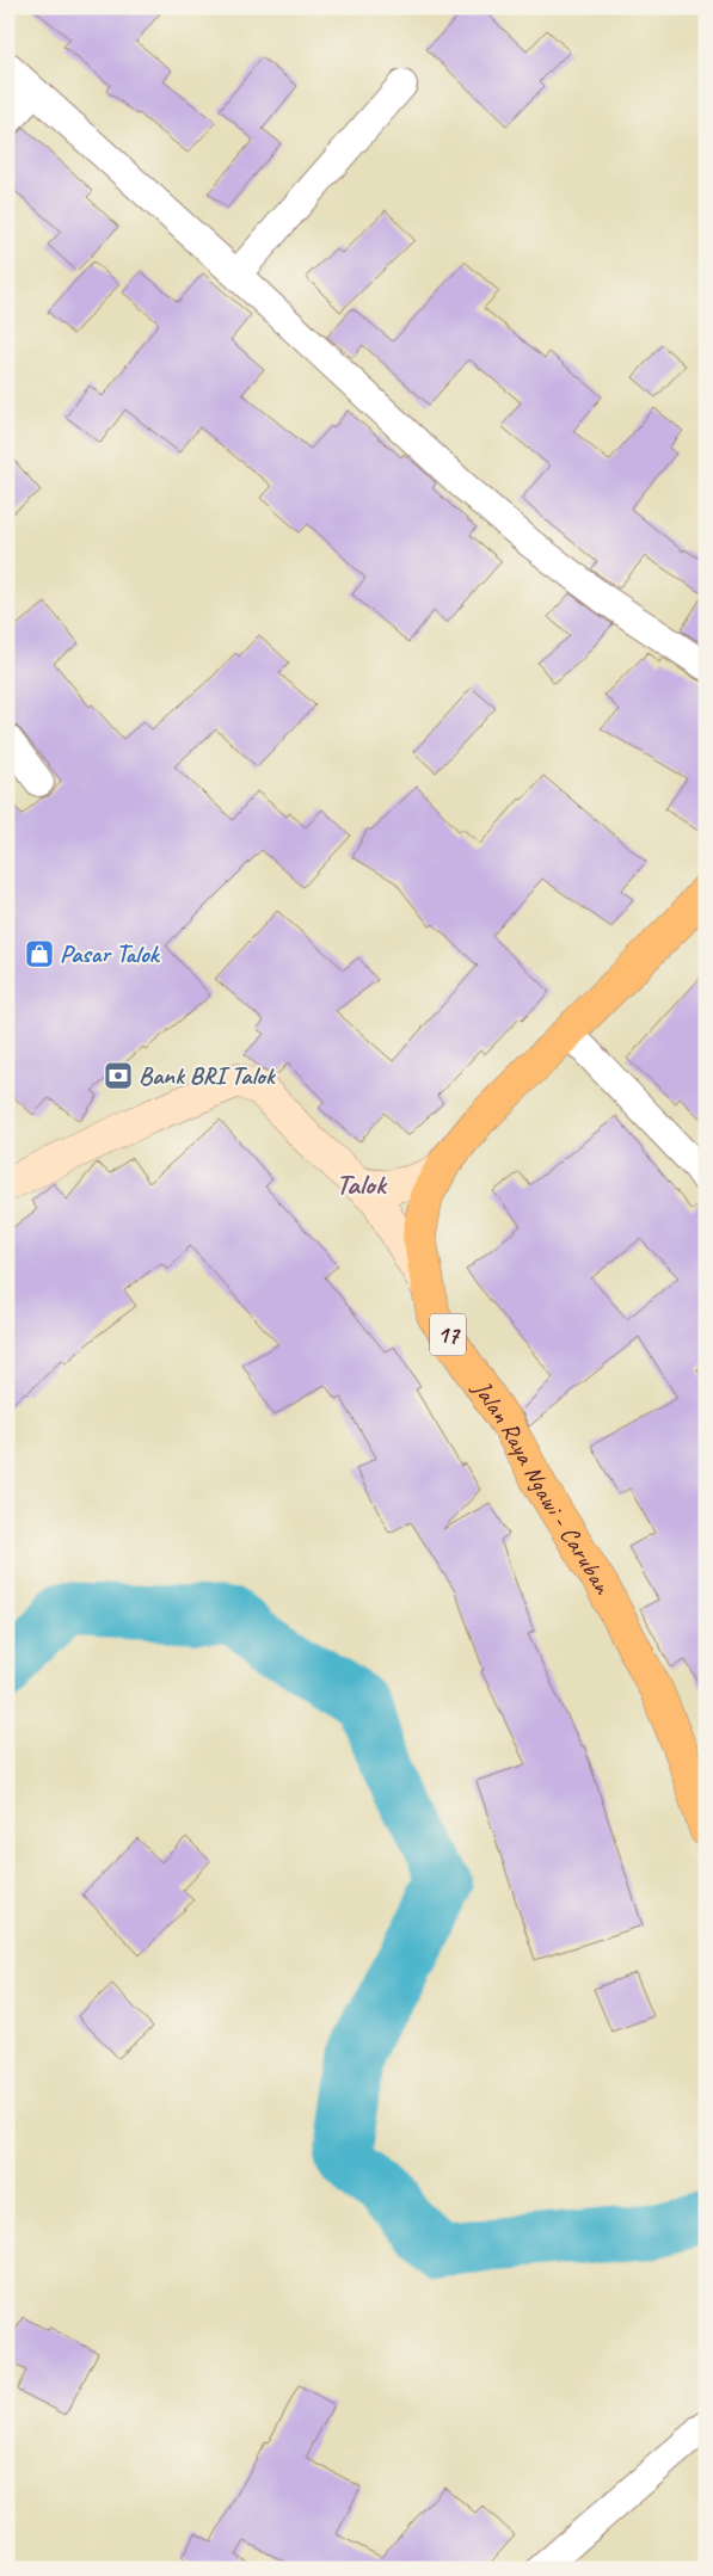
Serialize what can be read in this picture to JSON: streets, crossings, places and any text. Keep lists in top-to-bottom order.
{
  "streets": {
    "highway": ["17", "Jalan Raya Ngawi - Caruban"]
  },
  "districts": ["Talok"],
  "places": {
    "shop": ["Pasar Talok"],
    "bank": ["Bank BRI Talok"]
  }
}
